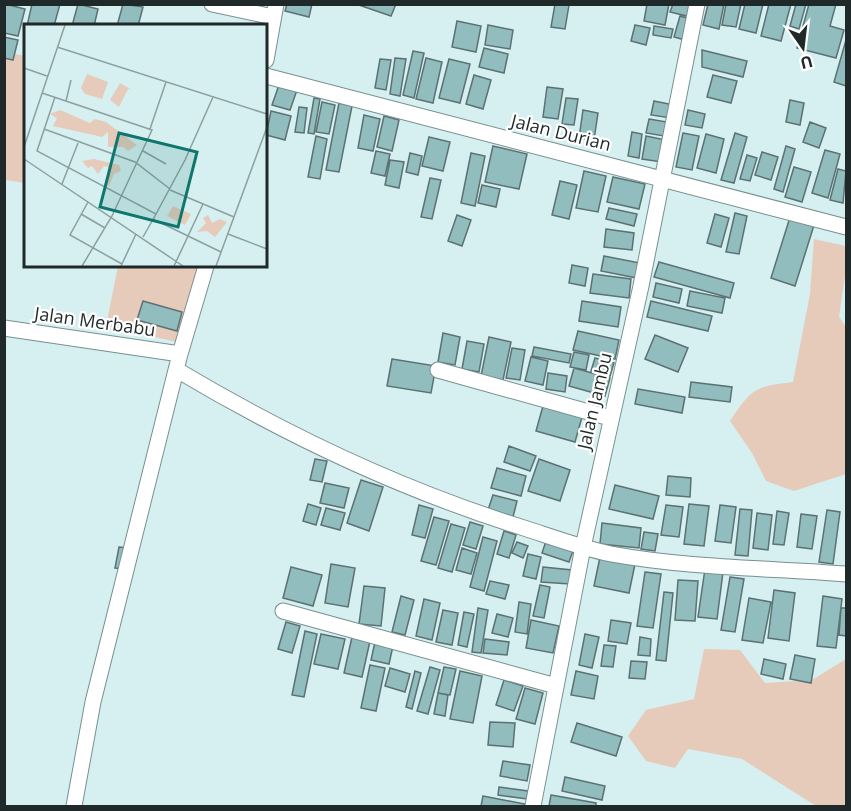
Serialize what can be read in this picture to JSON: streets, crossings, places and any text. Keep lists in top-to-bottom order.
{
  "streets": {
    "street": ["Jalan Durian", "Jalan Merbabu", "Jalan Jambu"]
  },
  "crossings": [
    ["Jalan Durian", "Jalan Jambu"]
  ],
  "north": "bottom"
}
